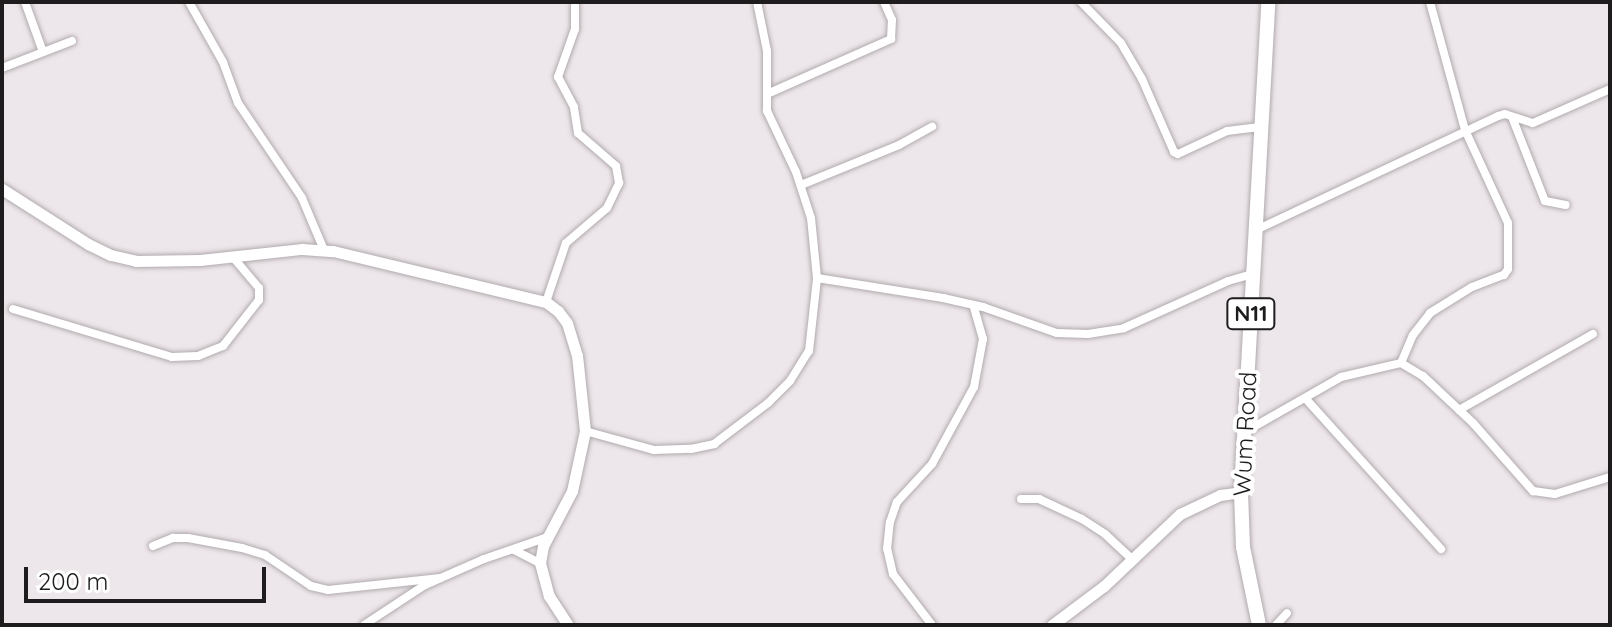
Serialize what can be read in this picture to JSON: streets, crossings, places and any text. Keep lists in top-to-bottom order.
{
  "streets": {
    "highway": ["N11", "Wum Road"]
  },
  "scale_bar": "200 m"
}
